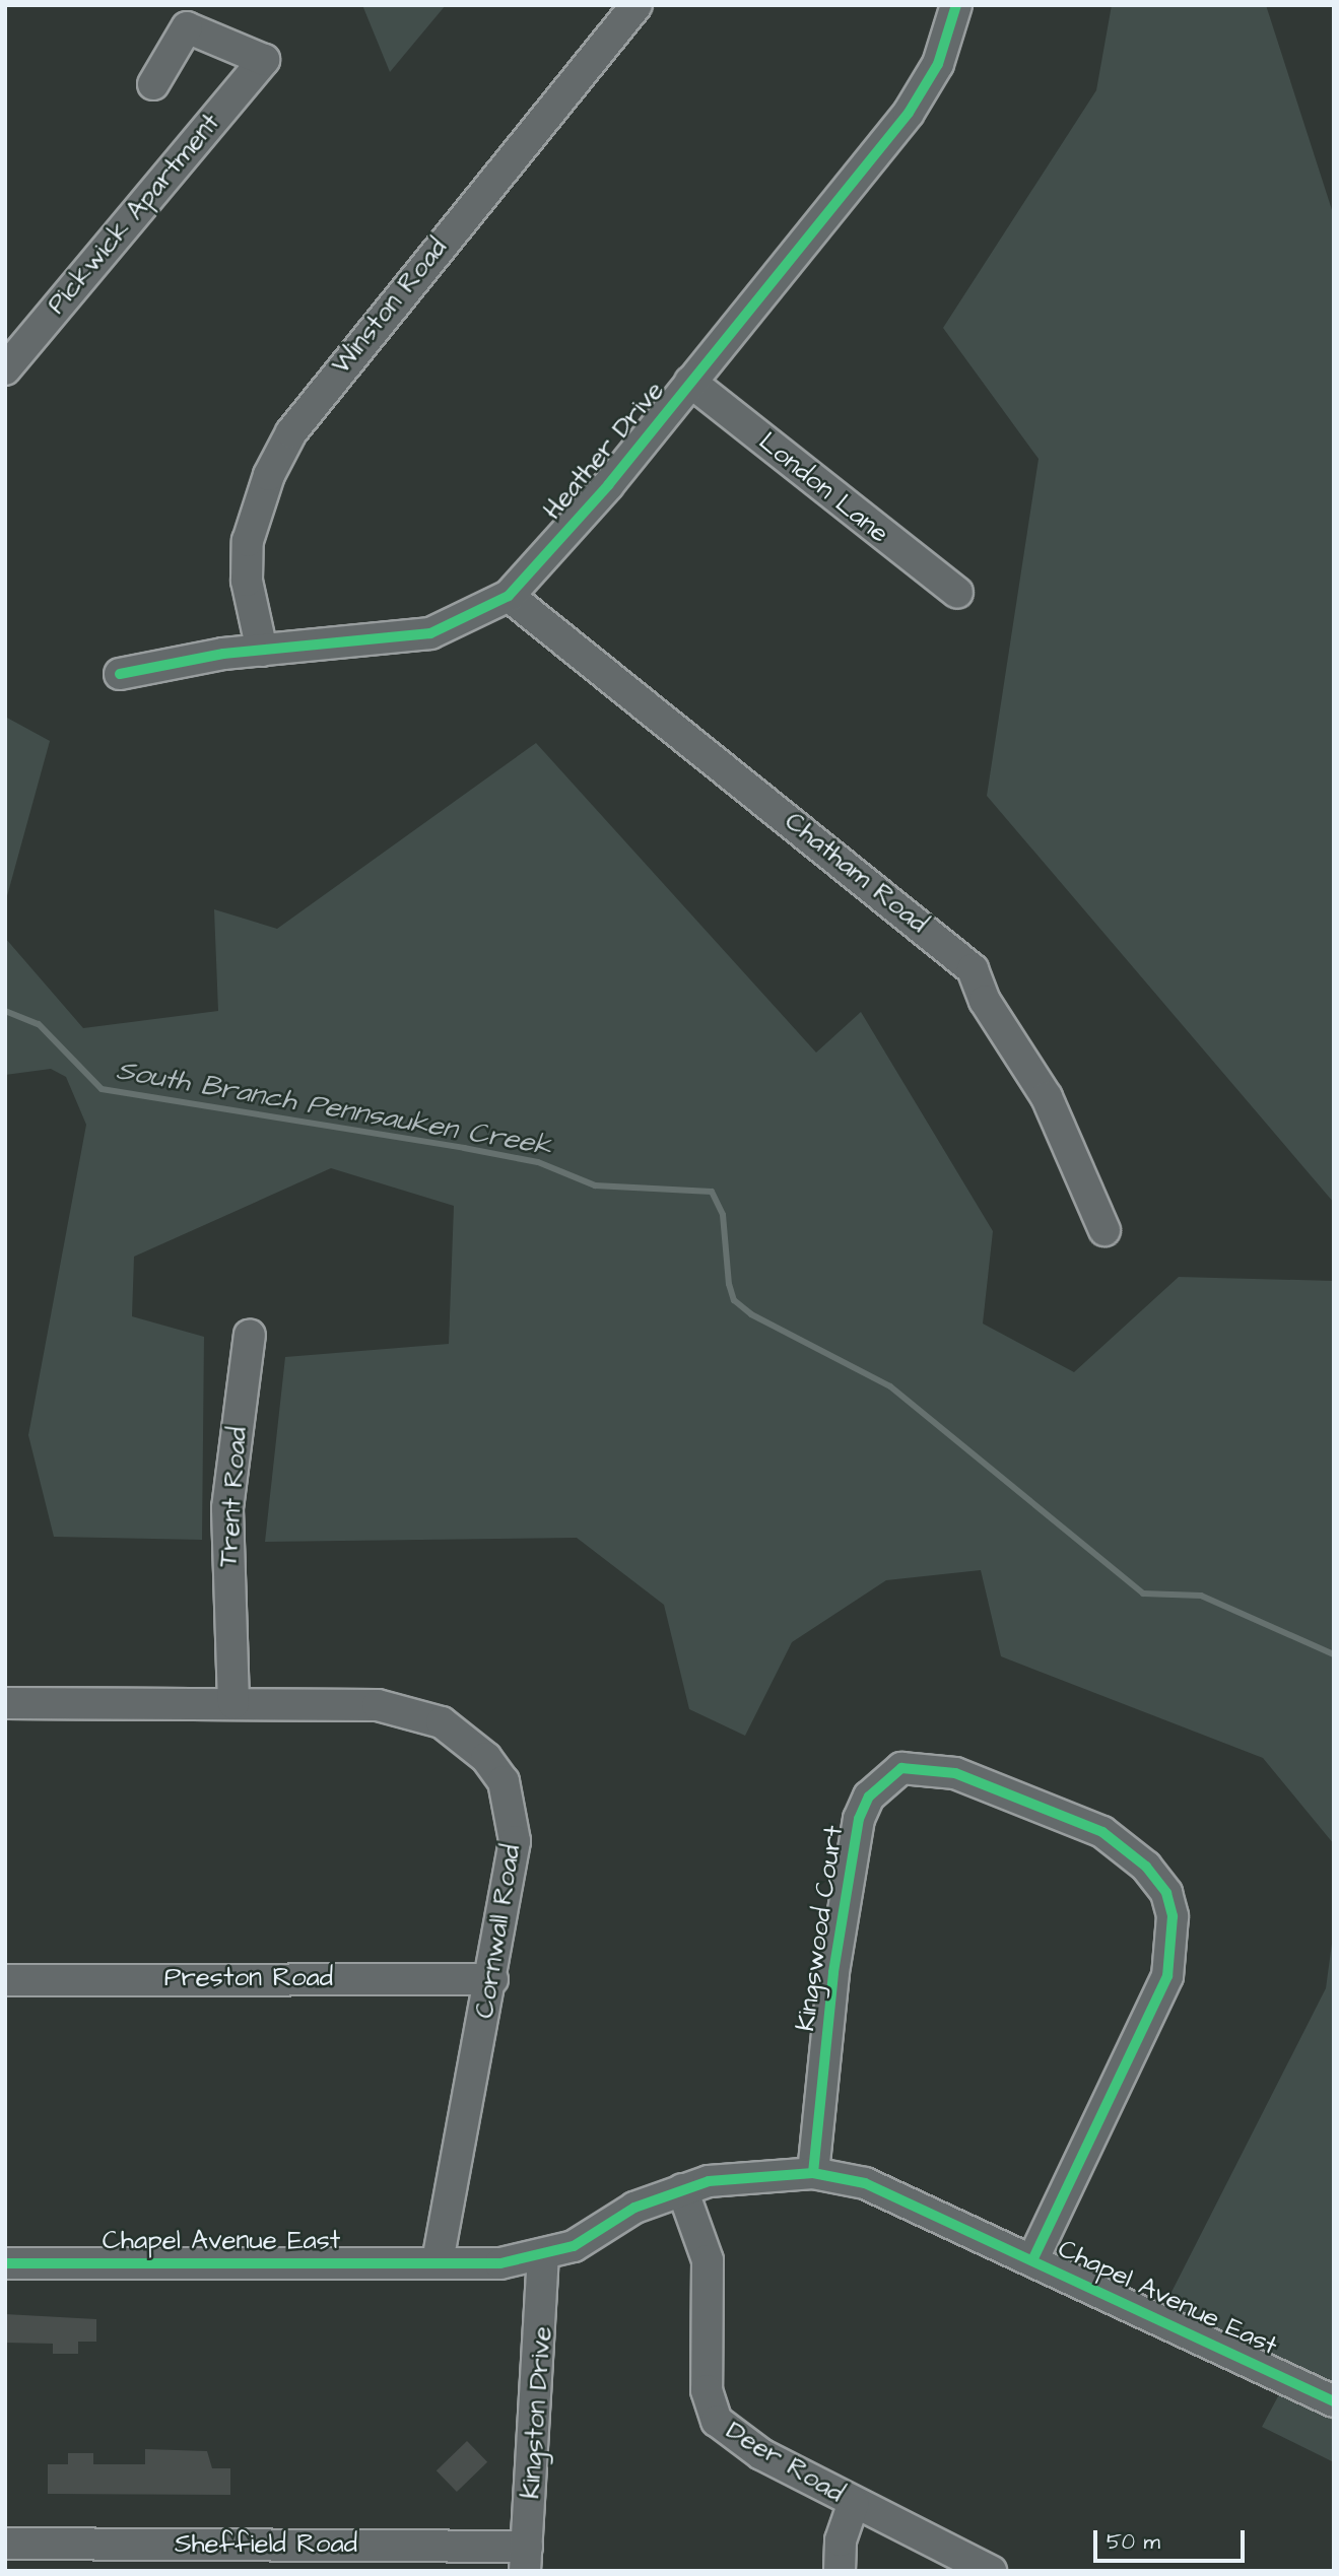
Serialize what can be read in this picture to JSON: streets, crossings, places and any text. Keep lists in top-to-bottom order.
{
  "streets": {
    "street": [
      "Pickwick Apartment",
      "Winston Road",
      "Heather Drive",
      "London Lane",
      "Chatham Road",
      "Trent Road",
      "Kingswood Court",
      "Cornwall Road",
      "Preston Road",
      "Chapel Avenue East",
      "Kingston Drive",
      "Deer Road",
      "Sheffield Road"
    ]
  },
  "crossings": [
    ["Winston Road", "Heather Drive"],
    ["Heather Drive", "London Lane"],
    ["Heather Drive", "Chatham Road"],
    ["Trent Road", "Cornwall Road"],
    ["Kingswood Court", "Chapel Avenue East"],
    ["Cornwall Road", "Preston Road"],
    ["Cornwall Road", "Chapel Avenue East"],
    ["Chapel Avenue East", "Kingston Drive"],
    ["Chapel Avenue East", "Deer Road"],
    ["Kingston Drive", "Sheffield Road"]
  ],
  "water": ["South Branch Pennsauken Creek"],
  "scale_bar": "50 m"
}
